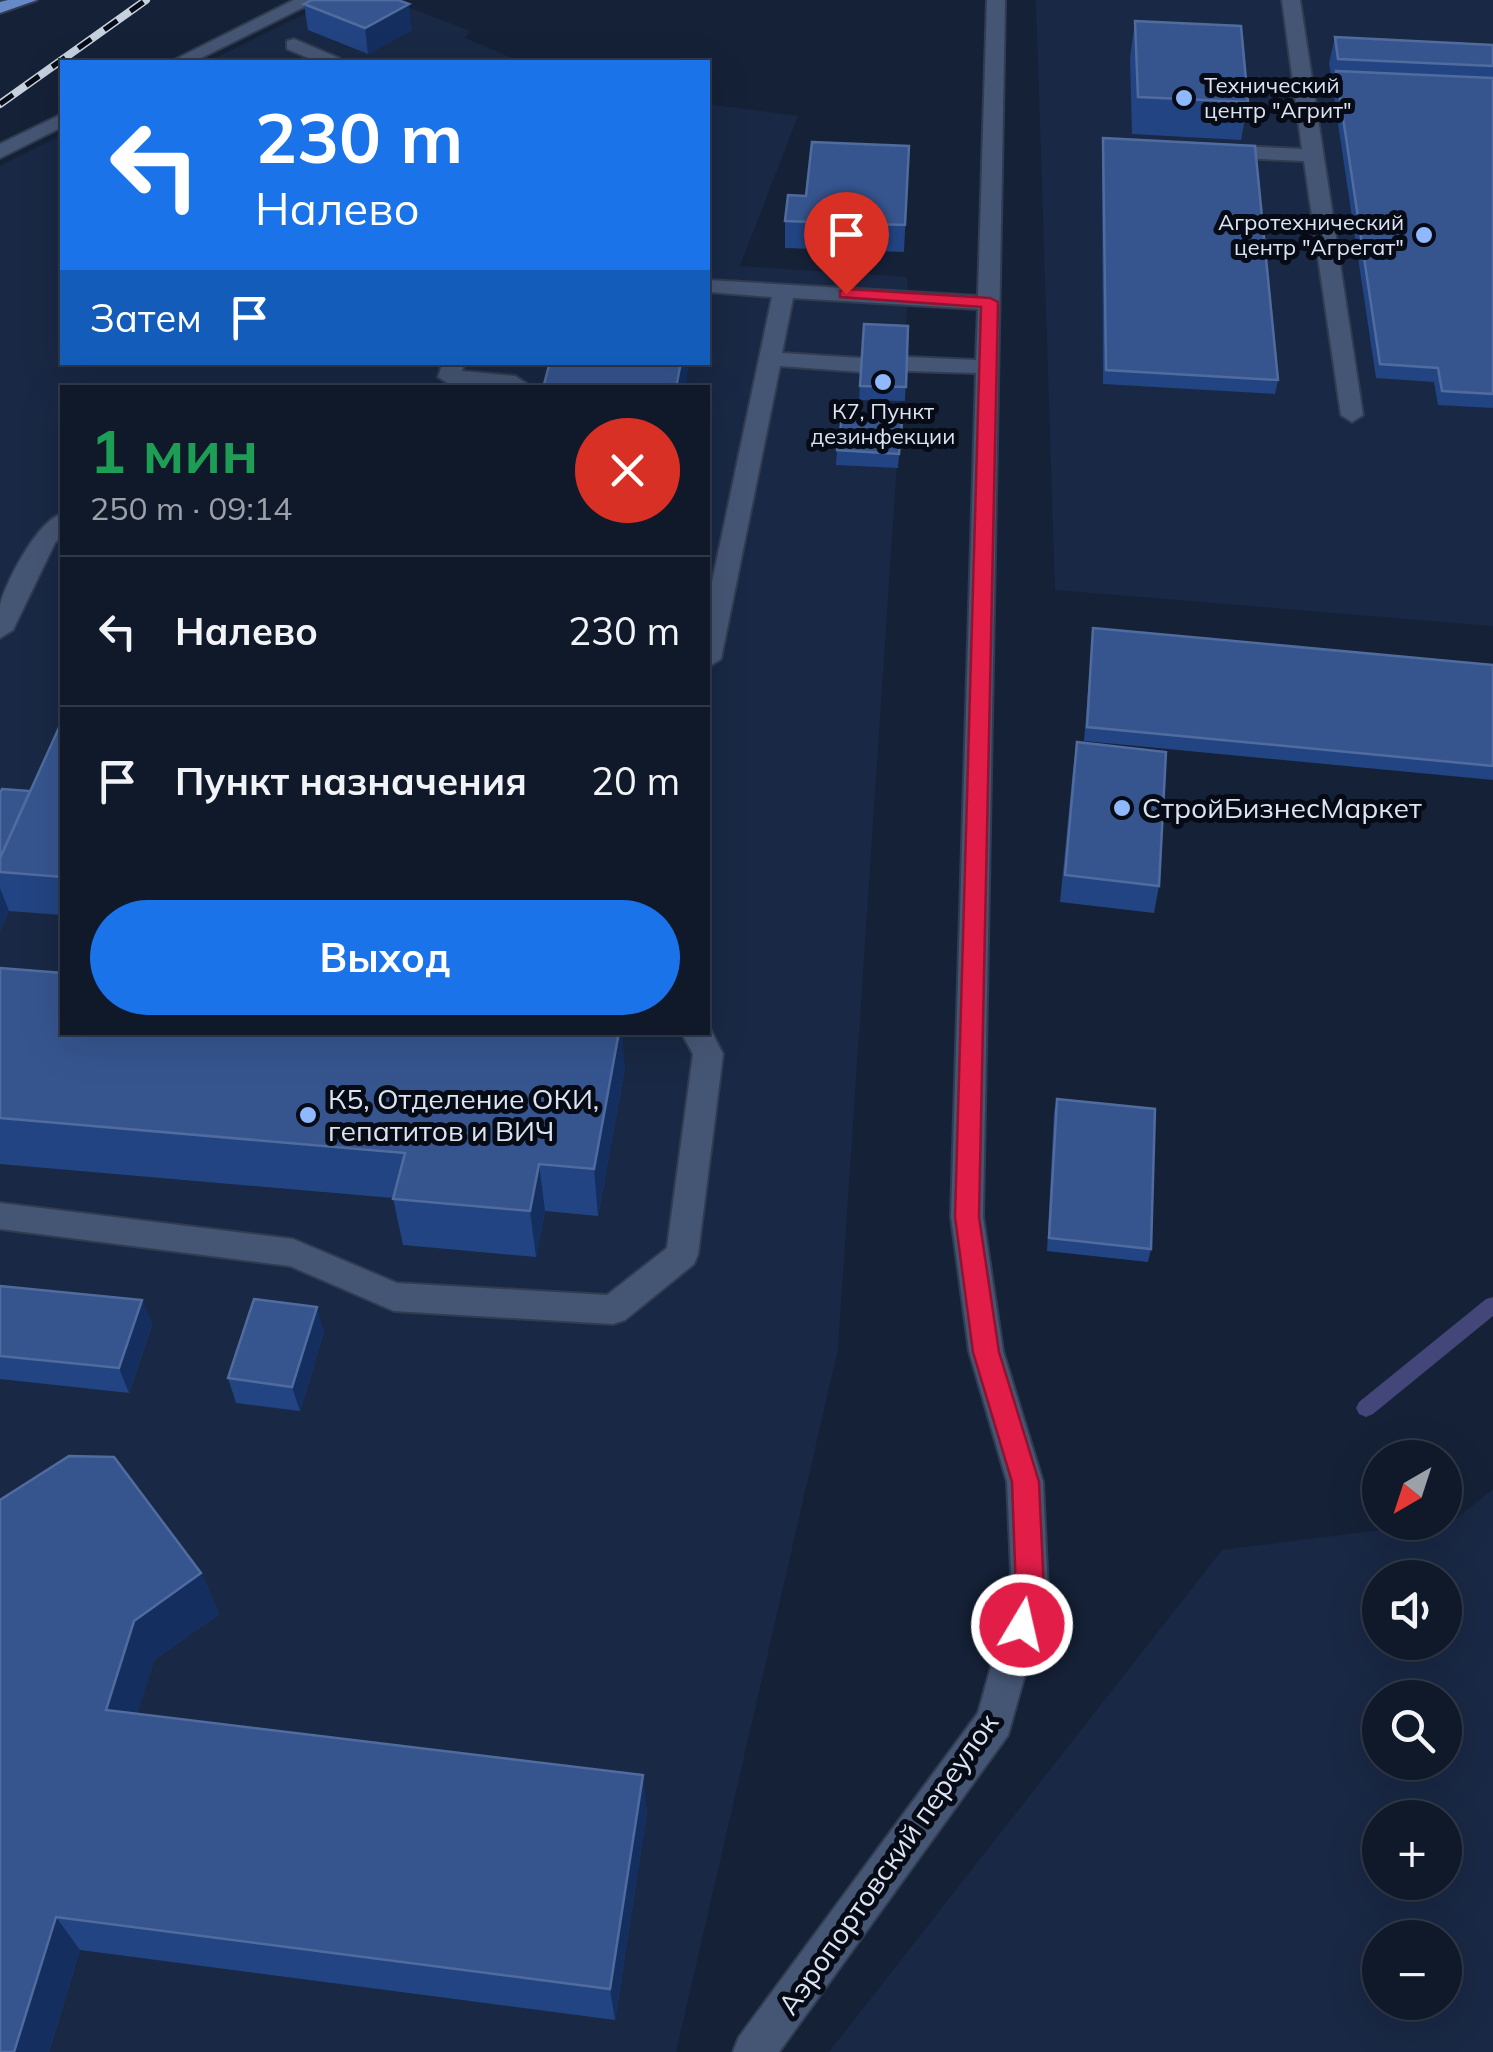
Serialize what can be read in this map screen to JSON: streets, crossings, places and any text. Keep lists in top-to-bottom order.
{
  "streets": {
    "street": ["Аэропортовский переулок"]
  },
  "places": [
    "Технический центр \"Агрит\"",
    "Агротехнический центр \"Агрегат\"",
    "К7, Пункт дезинфекции",
    "СтройБизнесМаркет",
    "К5, Отделение ОКИ, гепатитов и ВИЧ"
  ],
  "north": "bottom left",
  "page": {
    "turn": ["230 m", "Налево"],
    "then": "Затем",
    "heading": ["1 мин", "250 m · 09:14"],
    "list": [
      {
        "name": "Налево",
        "value": "230 m"
      },
      {
        "name": "Пункт назначения",
        "value": "20 m"
      }
    ],
    "buttons": "Выход",
    "map_buttons": ["+", "−"]
  }
}
